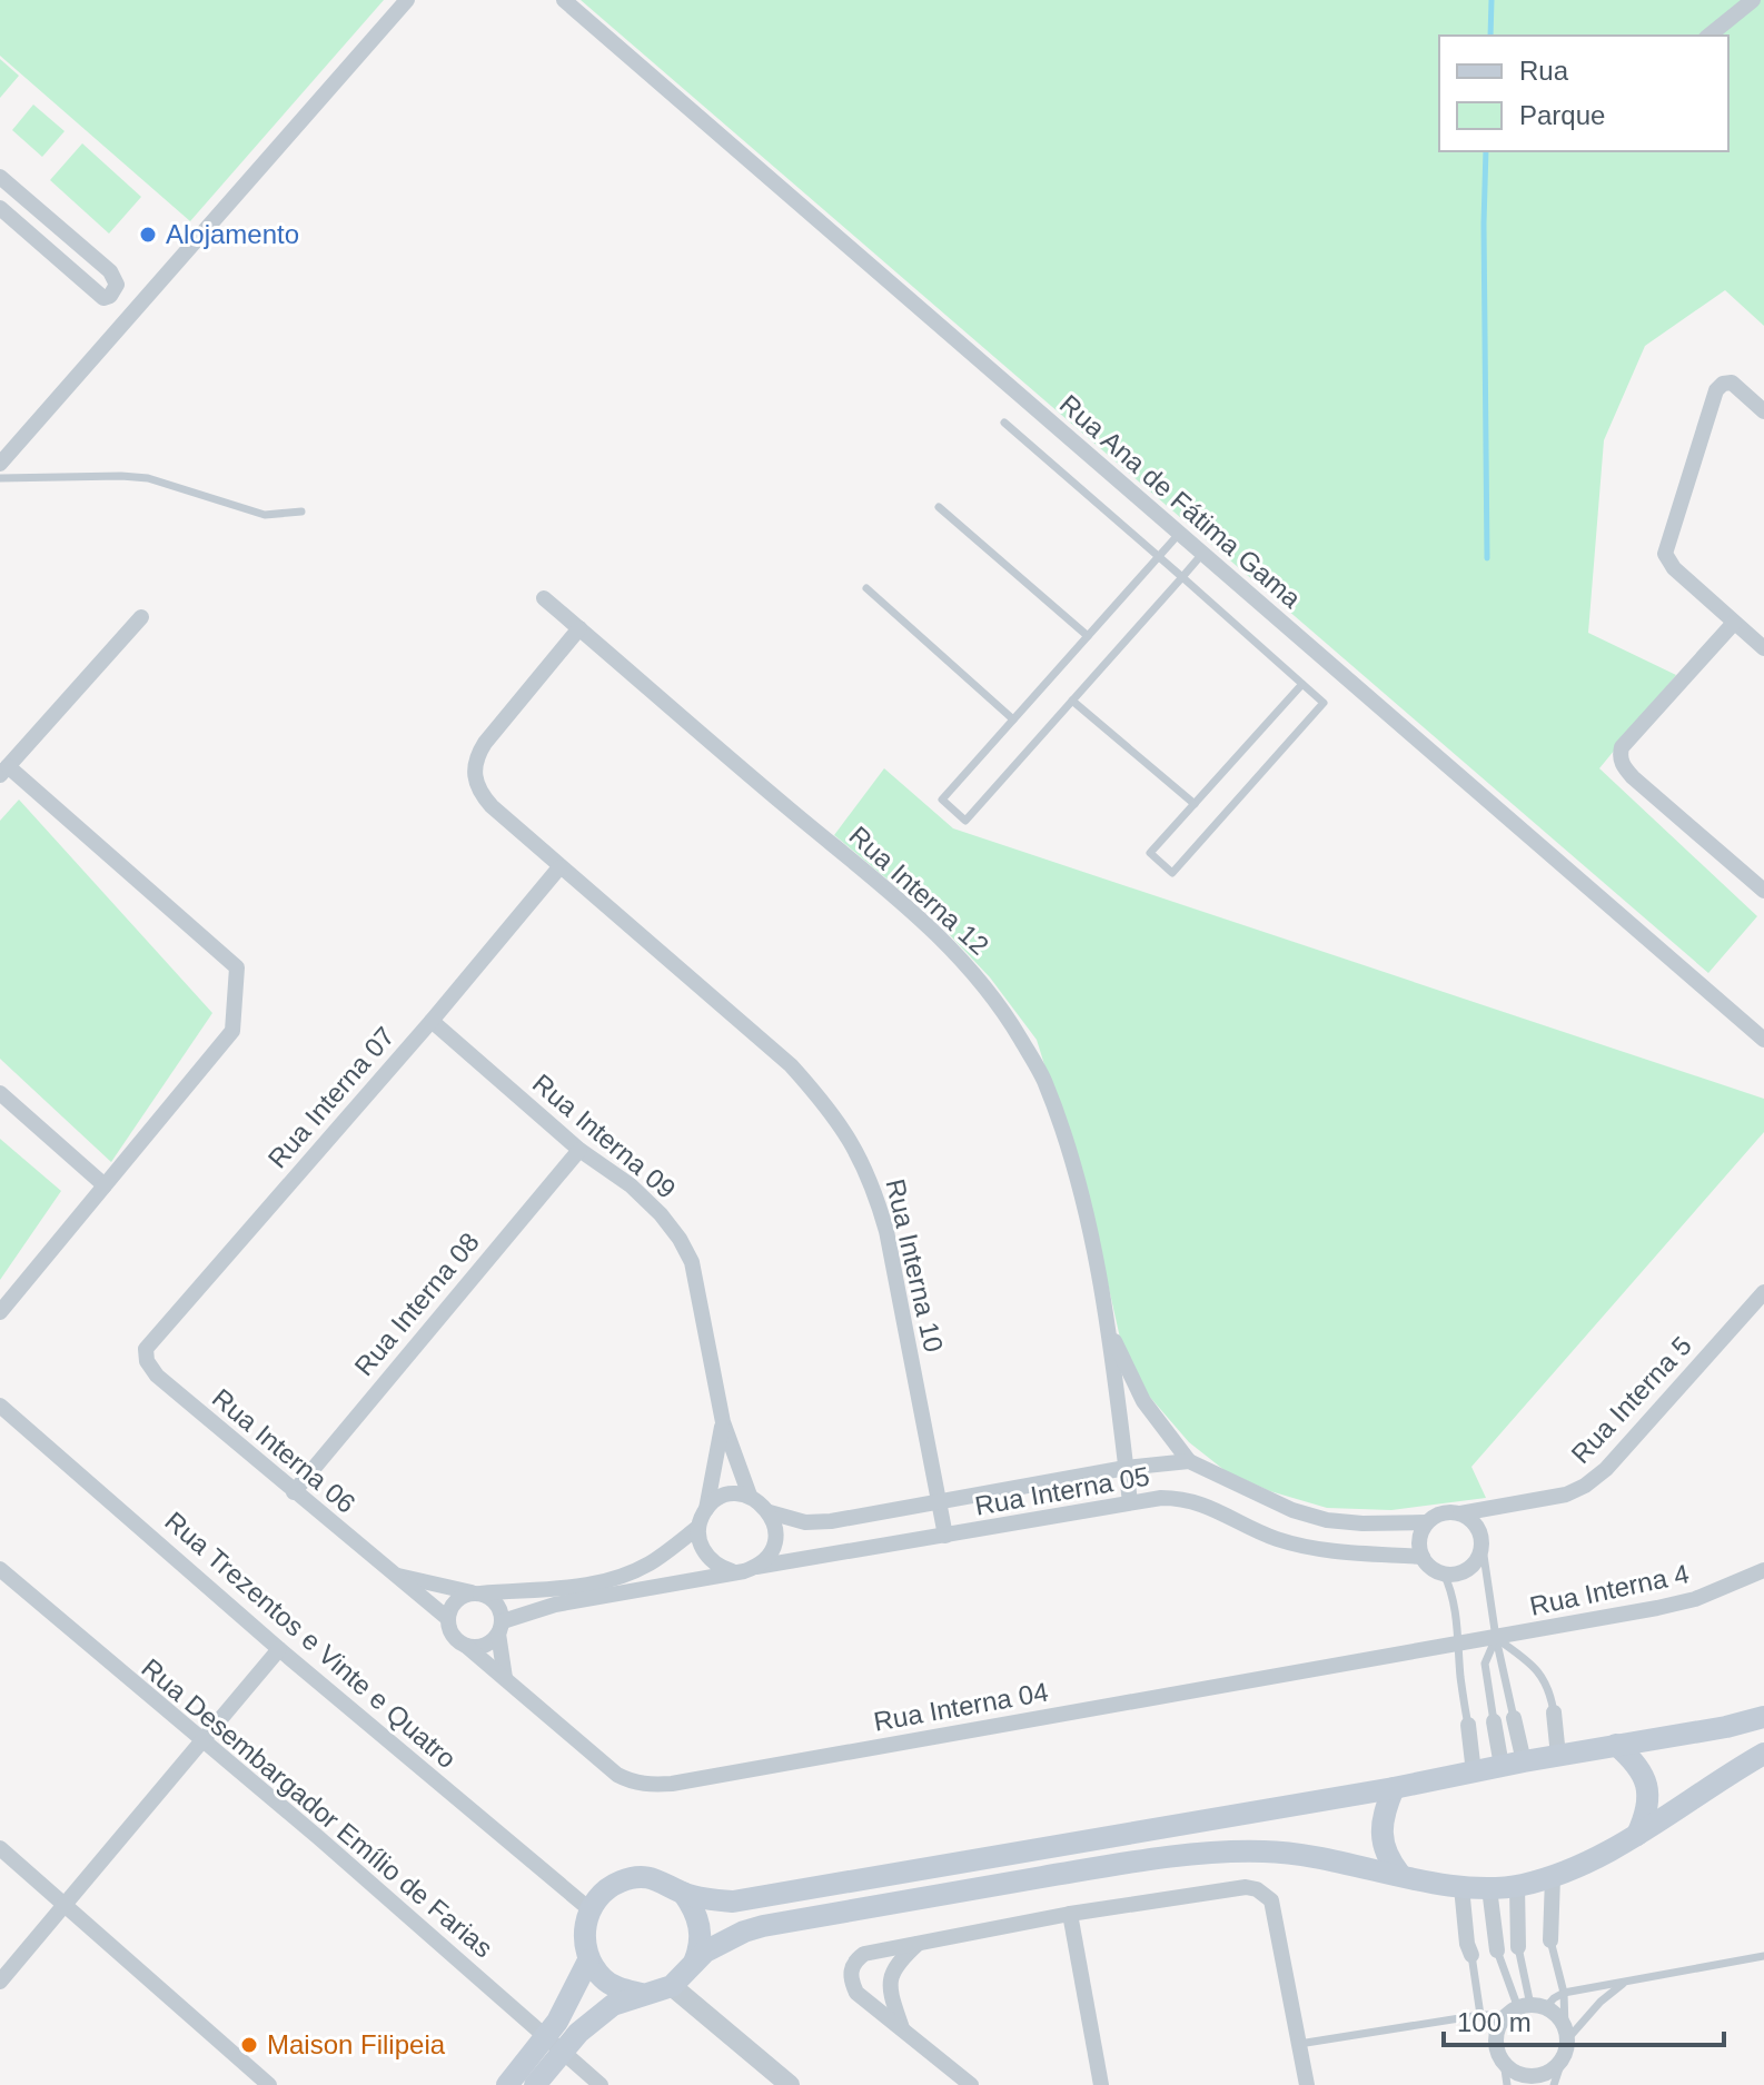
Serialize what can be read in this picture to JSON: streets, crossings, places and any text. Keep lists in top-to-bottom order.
{
  "streets": {
    "street": [
      "Rua Ana de Fátima Gama",
      "Rua Interna 12",
      "Rua Interna 07",
      "Rua Interna 09",
      "Rua Interna 10",
      "Rua Interna 08",
      "Rua Interna 5",
      "Rua Interna 06",
      "Rua Interna 05",
      "Rua Interna 4",
      "Rua Trezentos e Vinte e Quatro",
      "Rua Interna 04",
      "Rua Desembargador Emílio de Farias"
    ]
  },
  "crossings": [
    ["Rua Interna 12", "Rua Interna 10"],
    ["Rua Interna 12", "Rua Interna 05"],
    ["Rua Interna 07", "Rua Interna 09"],
    ["Rua Interna 07", "Rua Interna 10"],
    ["Rua Interna 07", "Rua Interna 06"],
    ["Rua Interna 09", "Rua Interna 08"],
    ["Rua Interna 09", "Rua Interna 05"],
    ["Rua Interna 10", "Rua Interna 05"],
    ["Rua Interna 08", "Rua Interna 06"],
    ["Rua Interna 5", "Rua Interna 05"],
    ["Rua Interna 06", "Rua Interna 04"],
    ["Rua Interna 4", "Rua Interna 04"]
  ],
  "places": ["Alojamento", "Maison Filipeia"],
  "legend": ["Rua", "Parque"],
  "scale_bar": "100 m"
}
